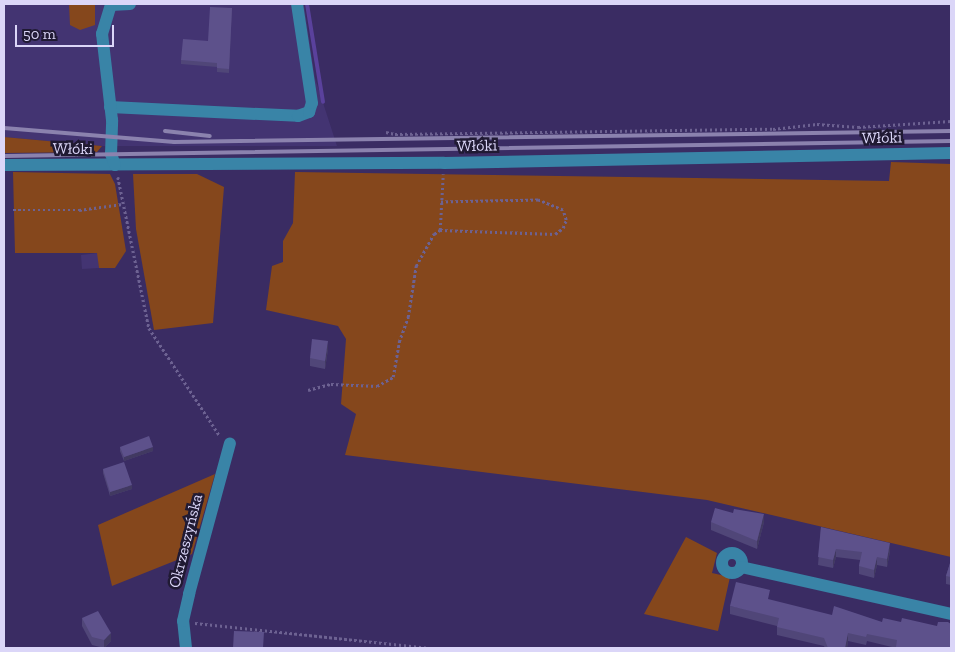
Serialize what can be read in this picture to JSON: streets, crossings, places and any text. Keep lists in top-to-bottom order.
{
  "streets": {
    "street": ["Włóki", "Okrzeszyńska"]
  },
  "scale_bar": "50 m"
}
